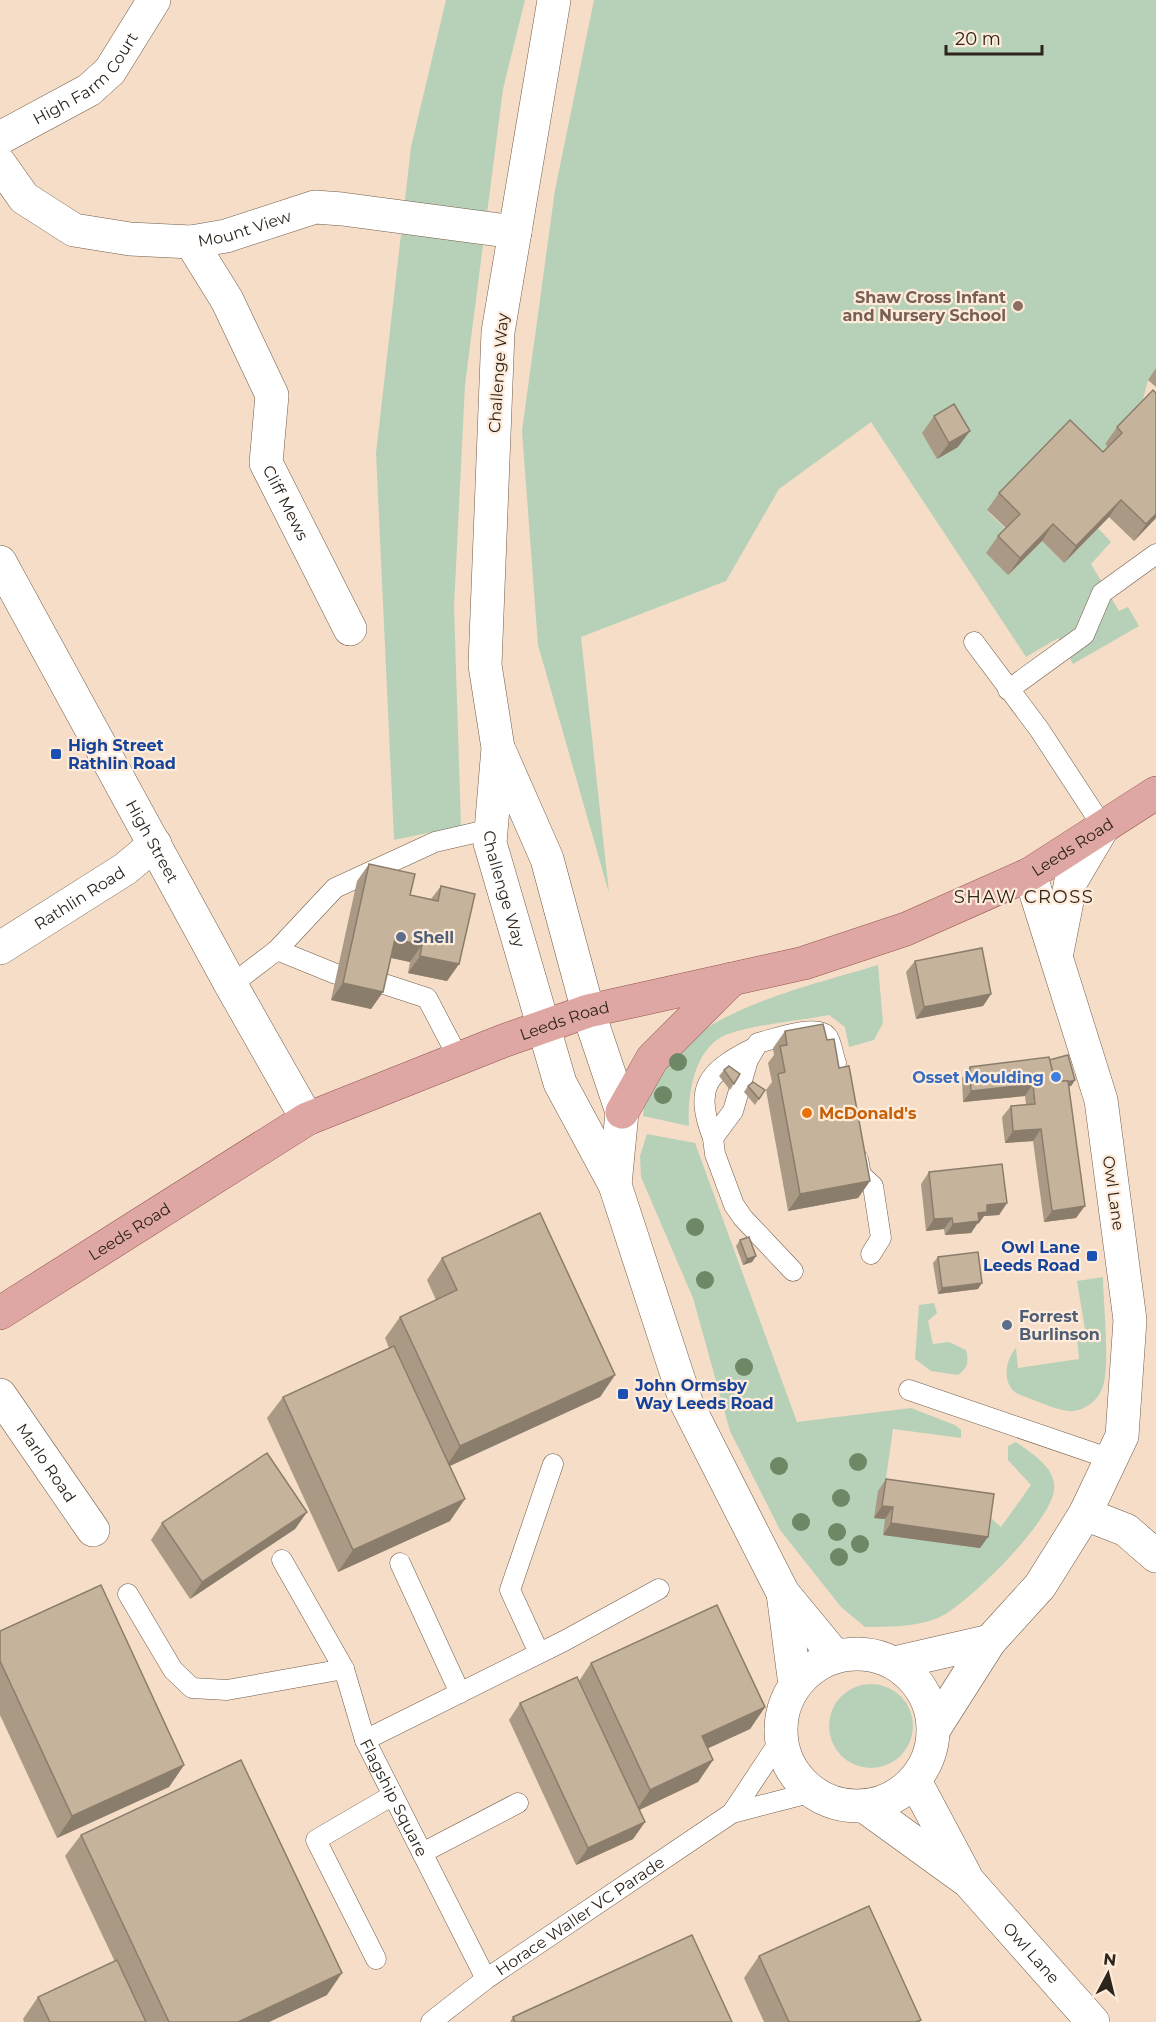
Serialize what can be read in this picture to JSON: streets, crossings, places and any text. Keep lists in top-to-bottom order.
{
  "streets": {
    "main road": [
      "High Farm Court",
      "Mount View",
      "Challenge Way",
      "Cliff Mews",
      "High Street",
      "Leeds Road",
      "Rathlin Road",
      "Owl Lane",
      "Marlo Road"
    ],
    "lane": ["Flagship Square", "Horace Waller VC Parade"]
  },
  "crossings": [
    ["Mount View", "Challenge Way"],
    ["Mount View", "Cliff Mews"],
    ["Challenge Way", "Leeds Road"],
    ["High Street", "Leeds Road"],
    ["High Street", "Rathlin Road"],
    ["Leeds Road", "Owl Lane"],
    ["Flagship Square", "Horace Waller VC Parade"]
  ],
  "districts": ["SHAW CROSS"],
  "places": {
    "other": [
      "Shaw Cross Infant and Nursery School",
      "Shell",
      "Osset Moulding",
      "McDonald's",
      "Forrest Burlinson"
    ],
    "transit": ["High Street Rathlin Road", "Owl Lane Leeds Road", "John Ormsby Way Leeds Road"]
  },
  "scale_bar": "20 m",
  "north": "top"
}
